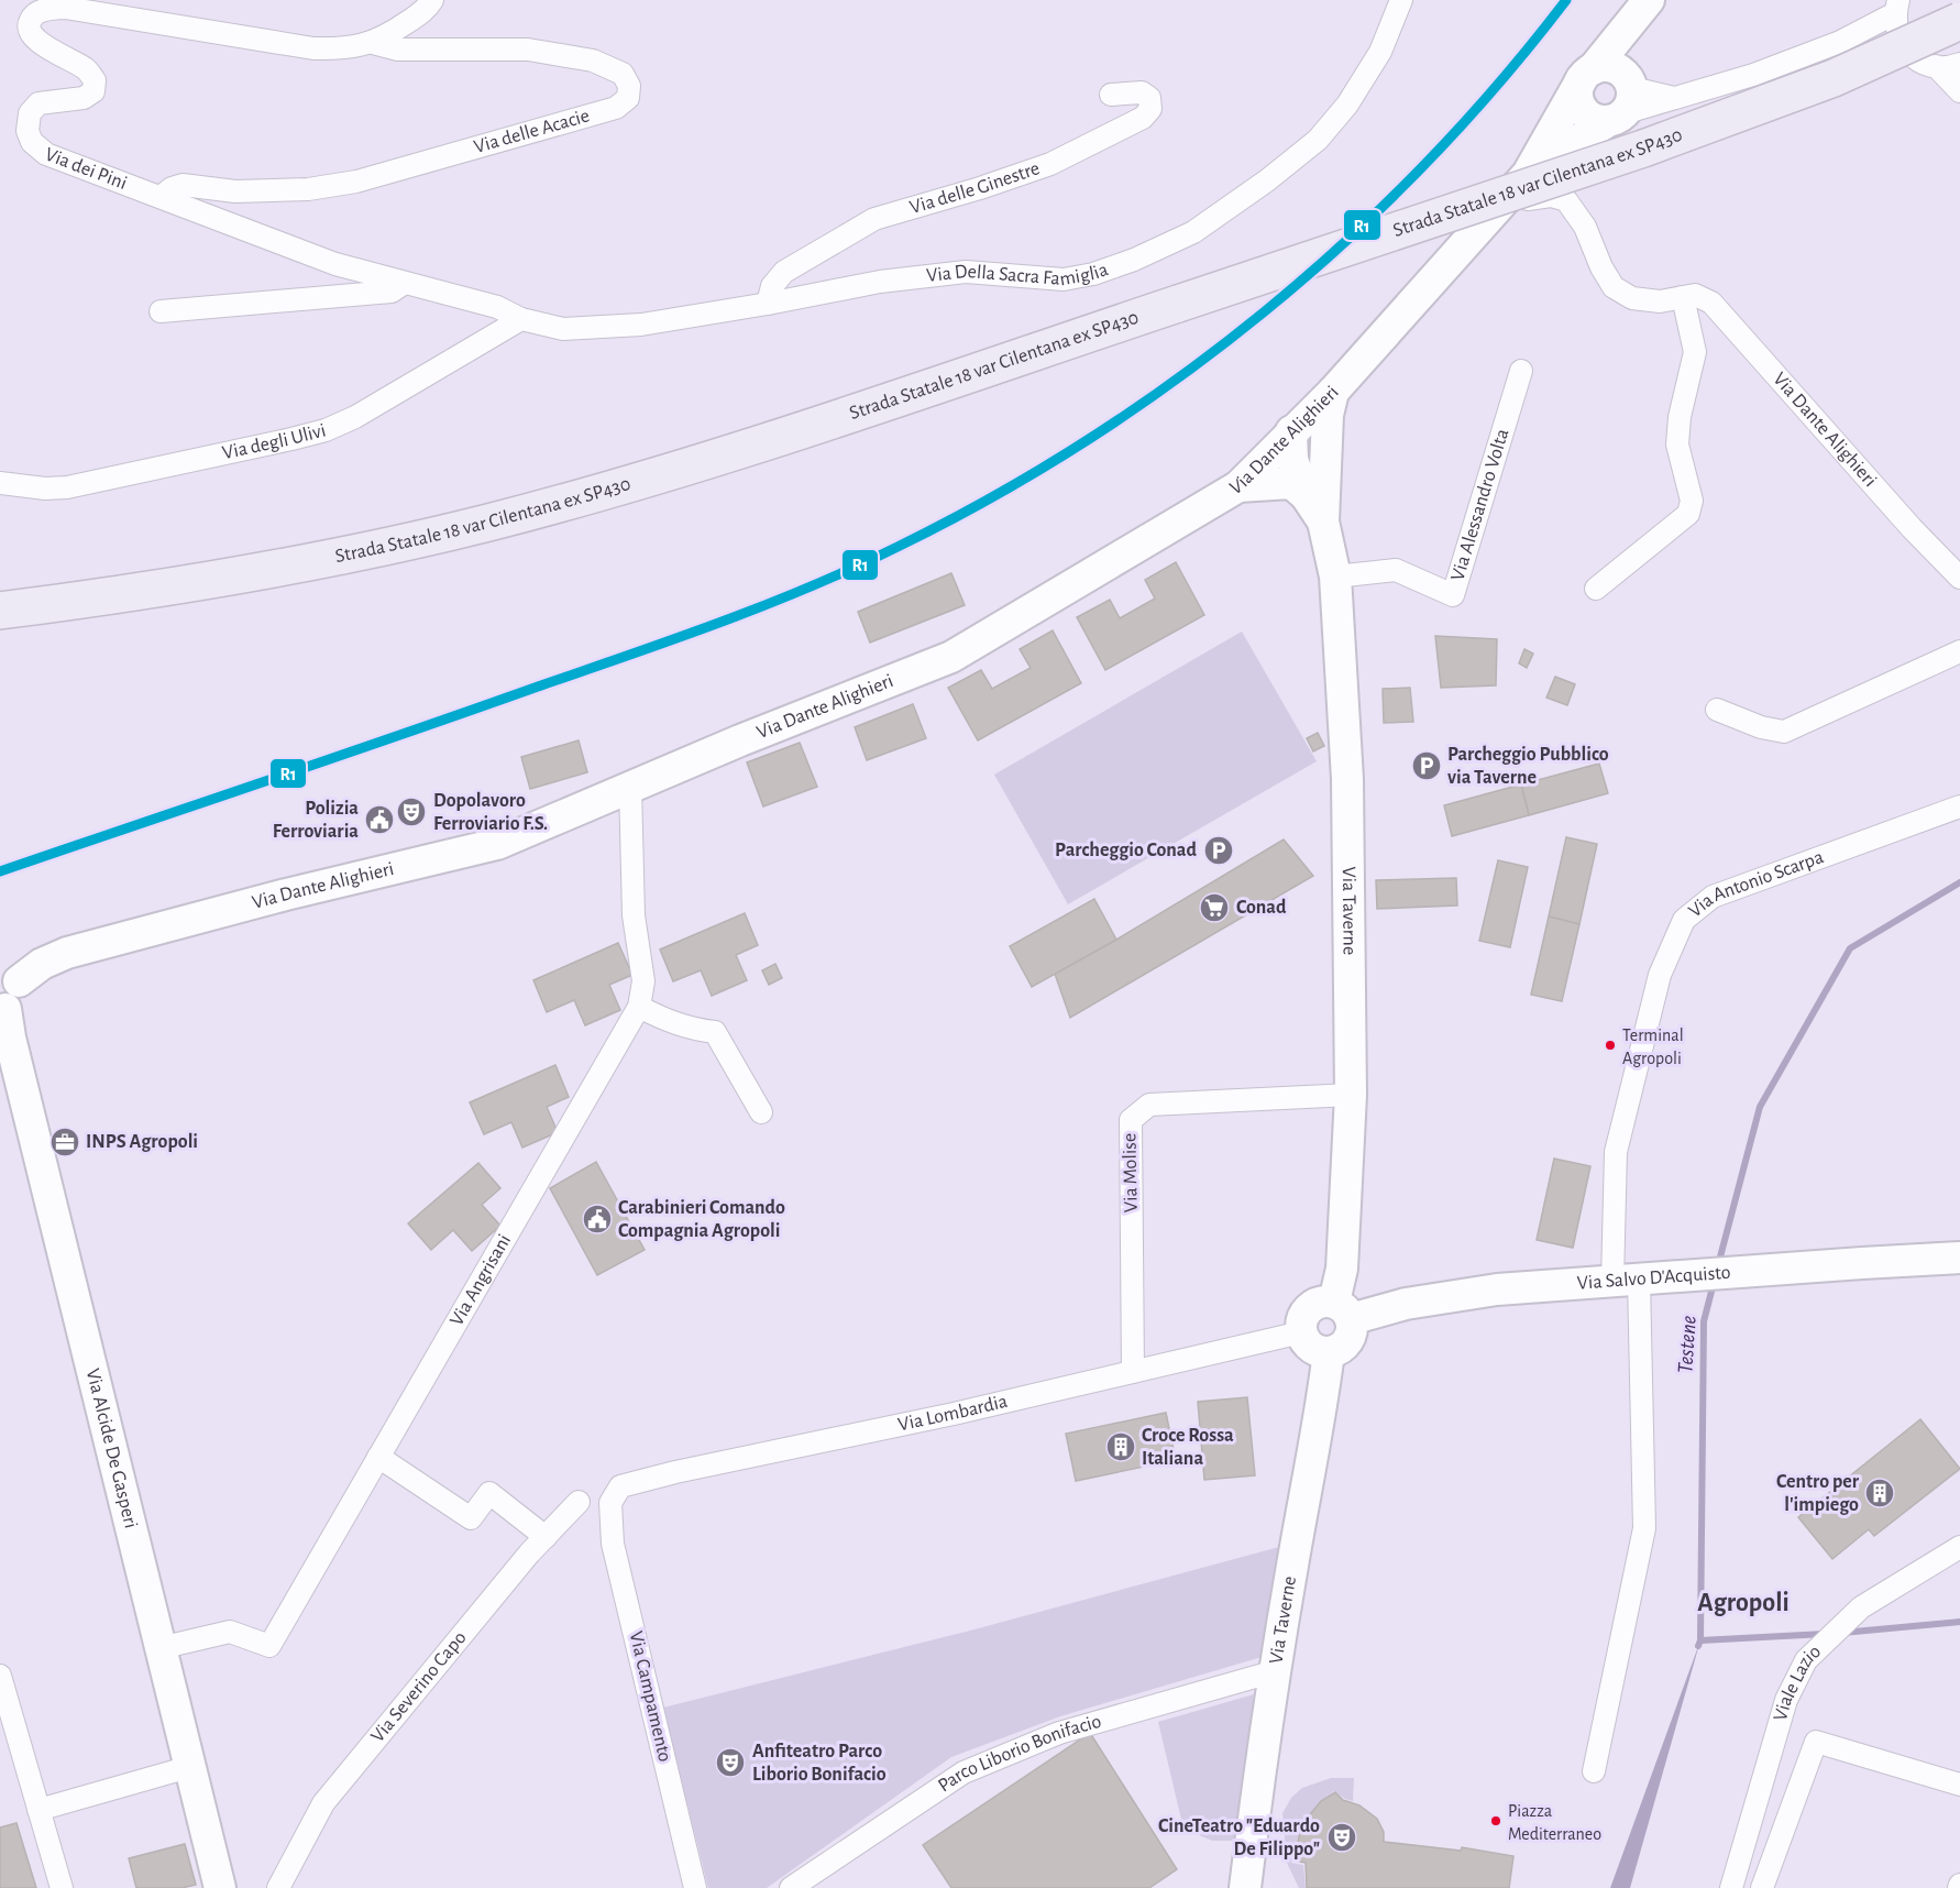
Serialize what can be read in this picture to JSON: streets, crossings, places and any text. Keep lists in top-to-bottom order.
{
  "streets": {
    "highway": ["Strada Statale 18 var Cilentana ex SP430"],
    "street": [
      "Via delle Acacie",
      "Via dei Pini",
      "Via delle Ginestre",
      "Via Della Sacra Famiglia",
      "Via Dante Alighieri",
      "Via degli Ulivi",
      "Via Alessandro Volta",
      "Via Antonio Scarpa",
      "Via Taverne",
      "Via Molise",
      "Via Salvo D'Acquisto",
      "Via Angrisani",
      "Via Lombardia",
      "Via Alcide De Gasperi",
      "Viale Lazio",
      "Via Severino Capo",
      "Via Campamento",
      "Parco Liborio Bonifacio"
    ]
  },
  "crossings": [
    ["Via delle Acacie", "Via dei Pini"],
    ["Via dei Pini", "Via Della Sacra Famiglia"],
    ["Via dei Pini", "Via degli Ulivi"],
    ["Via delle Ginestre", "Via Della Sacra Famiglia"],
    ["Via Della Sacra Famiglia", "Via degli Ulivi"],
    ["Via Dante Alighieri", "Via Taverne"],
    ["Via Dante Alighieri", "Via Angrisani"],
    ["Via Dante Alighieri", "Via Alcide De Gasperi"],
    ["Via Alessandro Volta", "Via Taverne"],
    ["Via Antonio Scarpa", "Via Salvo D'Acquisto"],
    ["Via Taverne", "Via Molise"],
    ["Via Taverne", "Via Salvo D'Acquisto"],
    ["Via Taverne", "Via Lombardia"],
    ["Via Taverne", "Parco Liborio Bonifacio"],
    ["Via Molise", "Via Lombardia"],
    ["Via Salvo D'Acquisto", "Via Lombardia"],
    ["Via Angrisani", "Via Alcide De Gasperi"],
    ["Via Lombardia", "Via Campamento"]
  ],
  "districts": ["Agropoli"],
  "water": ["Testene"],
  "places": {
    "parking": ["Parcheggio Pubblico via Taverne", "Parcheggio Conad"],
    "theatre": ["Dopolavoro Ferroviario F.S.", "Anfiteatro Parco Liborio Bonifacio", "CineTeatro \"Eduardo De Filippo\""],
    "public building": ["Polizia Ferroviaria", "Carabinieri Comando Compagnia Agropoli"],
    "supermarket": ["Conad"],
    "other": ["Terminal Agropoli", "Piazza Mediterraneo"],
    "office": ["INPS Agropoli"],
    "building": ["Croce Rossa Italiana", "Centro per l'impiego"]
  },
  "lines": ["transit line R1"]
}
